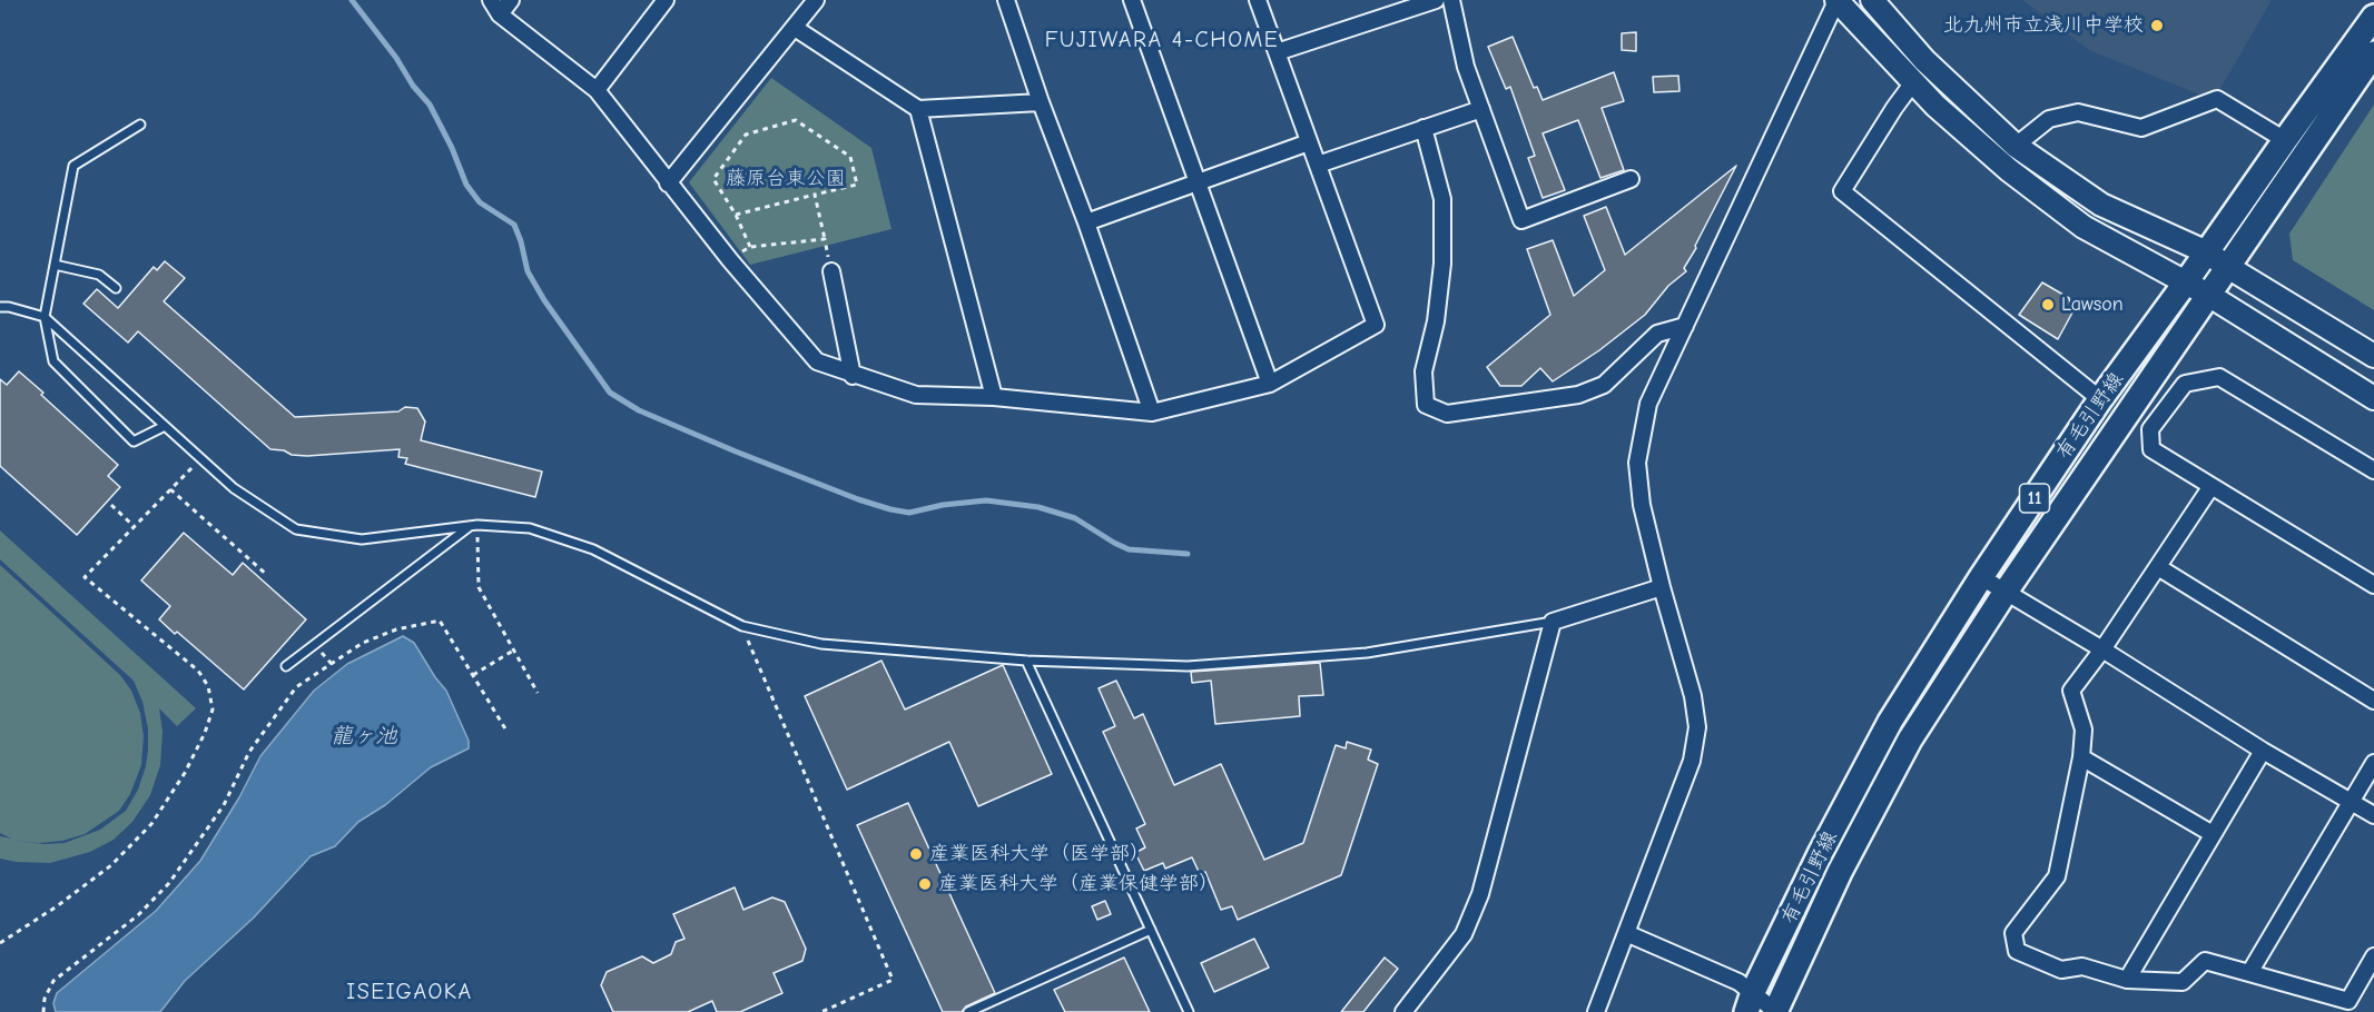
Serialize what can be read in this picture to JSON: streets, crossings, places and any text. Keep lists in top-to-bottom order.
{
  "streets": {
    "main road": ["有毛引野線", "11"]
  },
  "districts": ["FUJIWARA 4-CHOME", "ISEIGAOKA"],
  "water": ["龍ヶ池"],
  "parks": ["藤原台東公園"],
  "places": [
    "北九州市立浅川中学校",
    "Lawson",
    "産業医科大学（医学部）",
    "産業医科大学（産業保健学部）"
  ]
}
